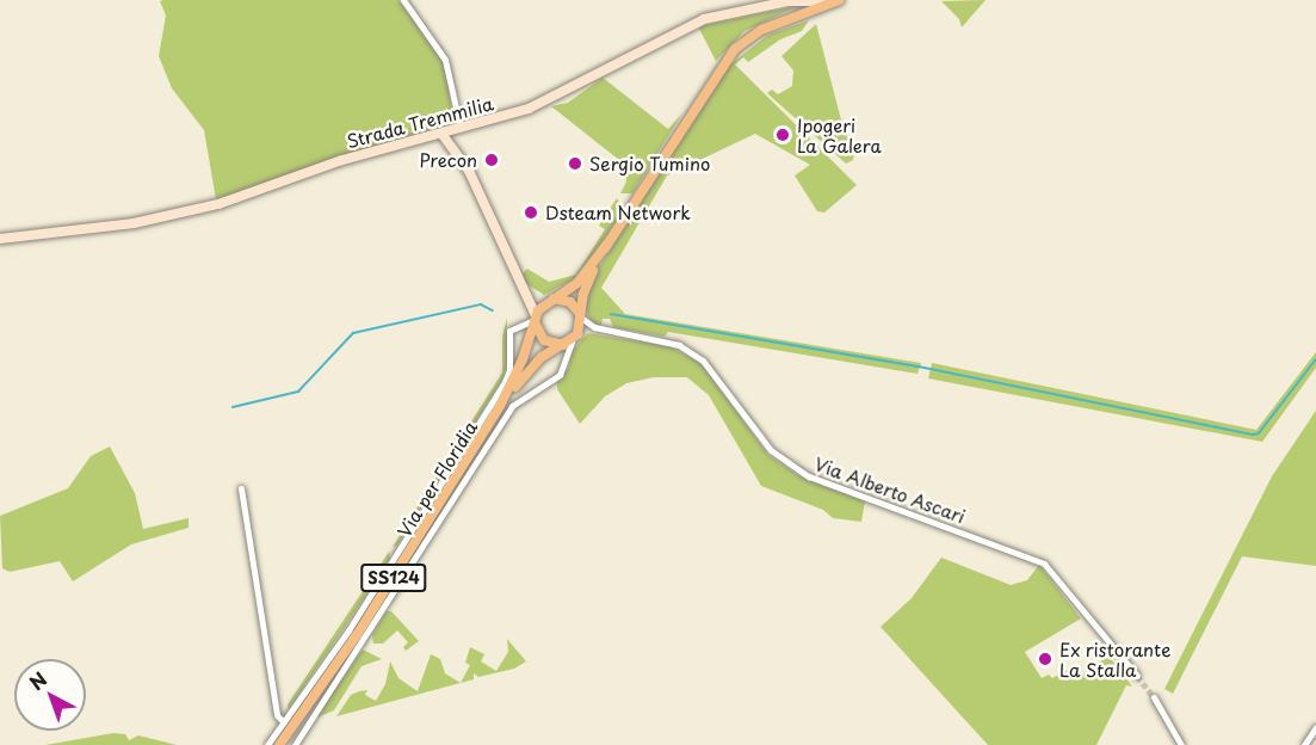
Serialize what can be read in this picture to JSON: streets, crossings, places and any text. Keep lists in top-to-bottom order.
{
  "streets": {
    "main road": ["Strada Tremmilia", "Via per Floridia", "SS124"],
    "street": ["Via Alberto Ascari"]
  },
  "places": [
    "Ipogeri La Galera",
    "Precon",
    "Sergio Tumino",
    "Dsteam Network",
    "Ex ristorante La Stalla"
  ],
  "north": "top left"
}
